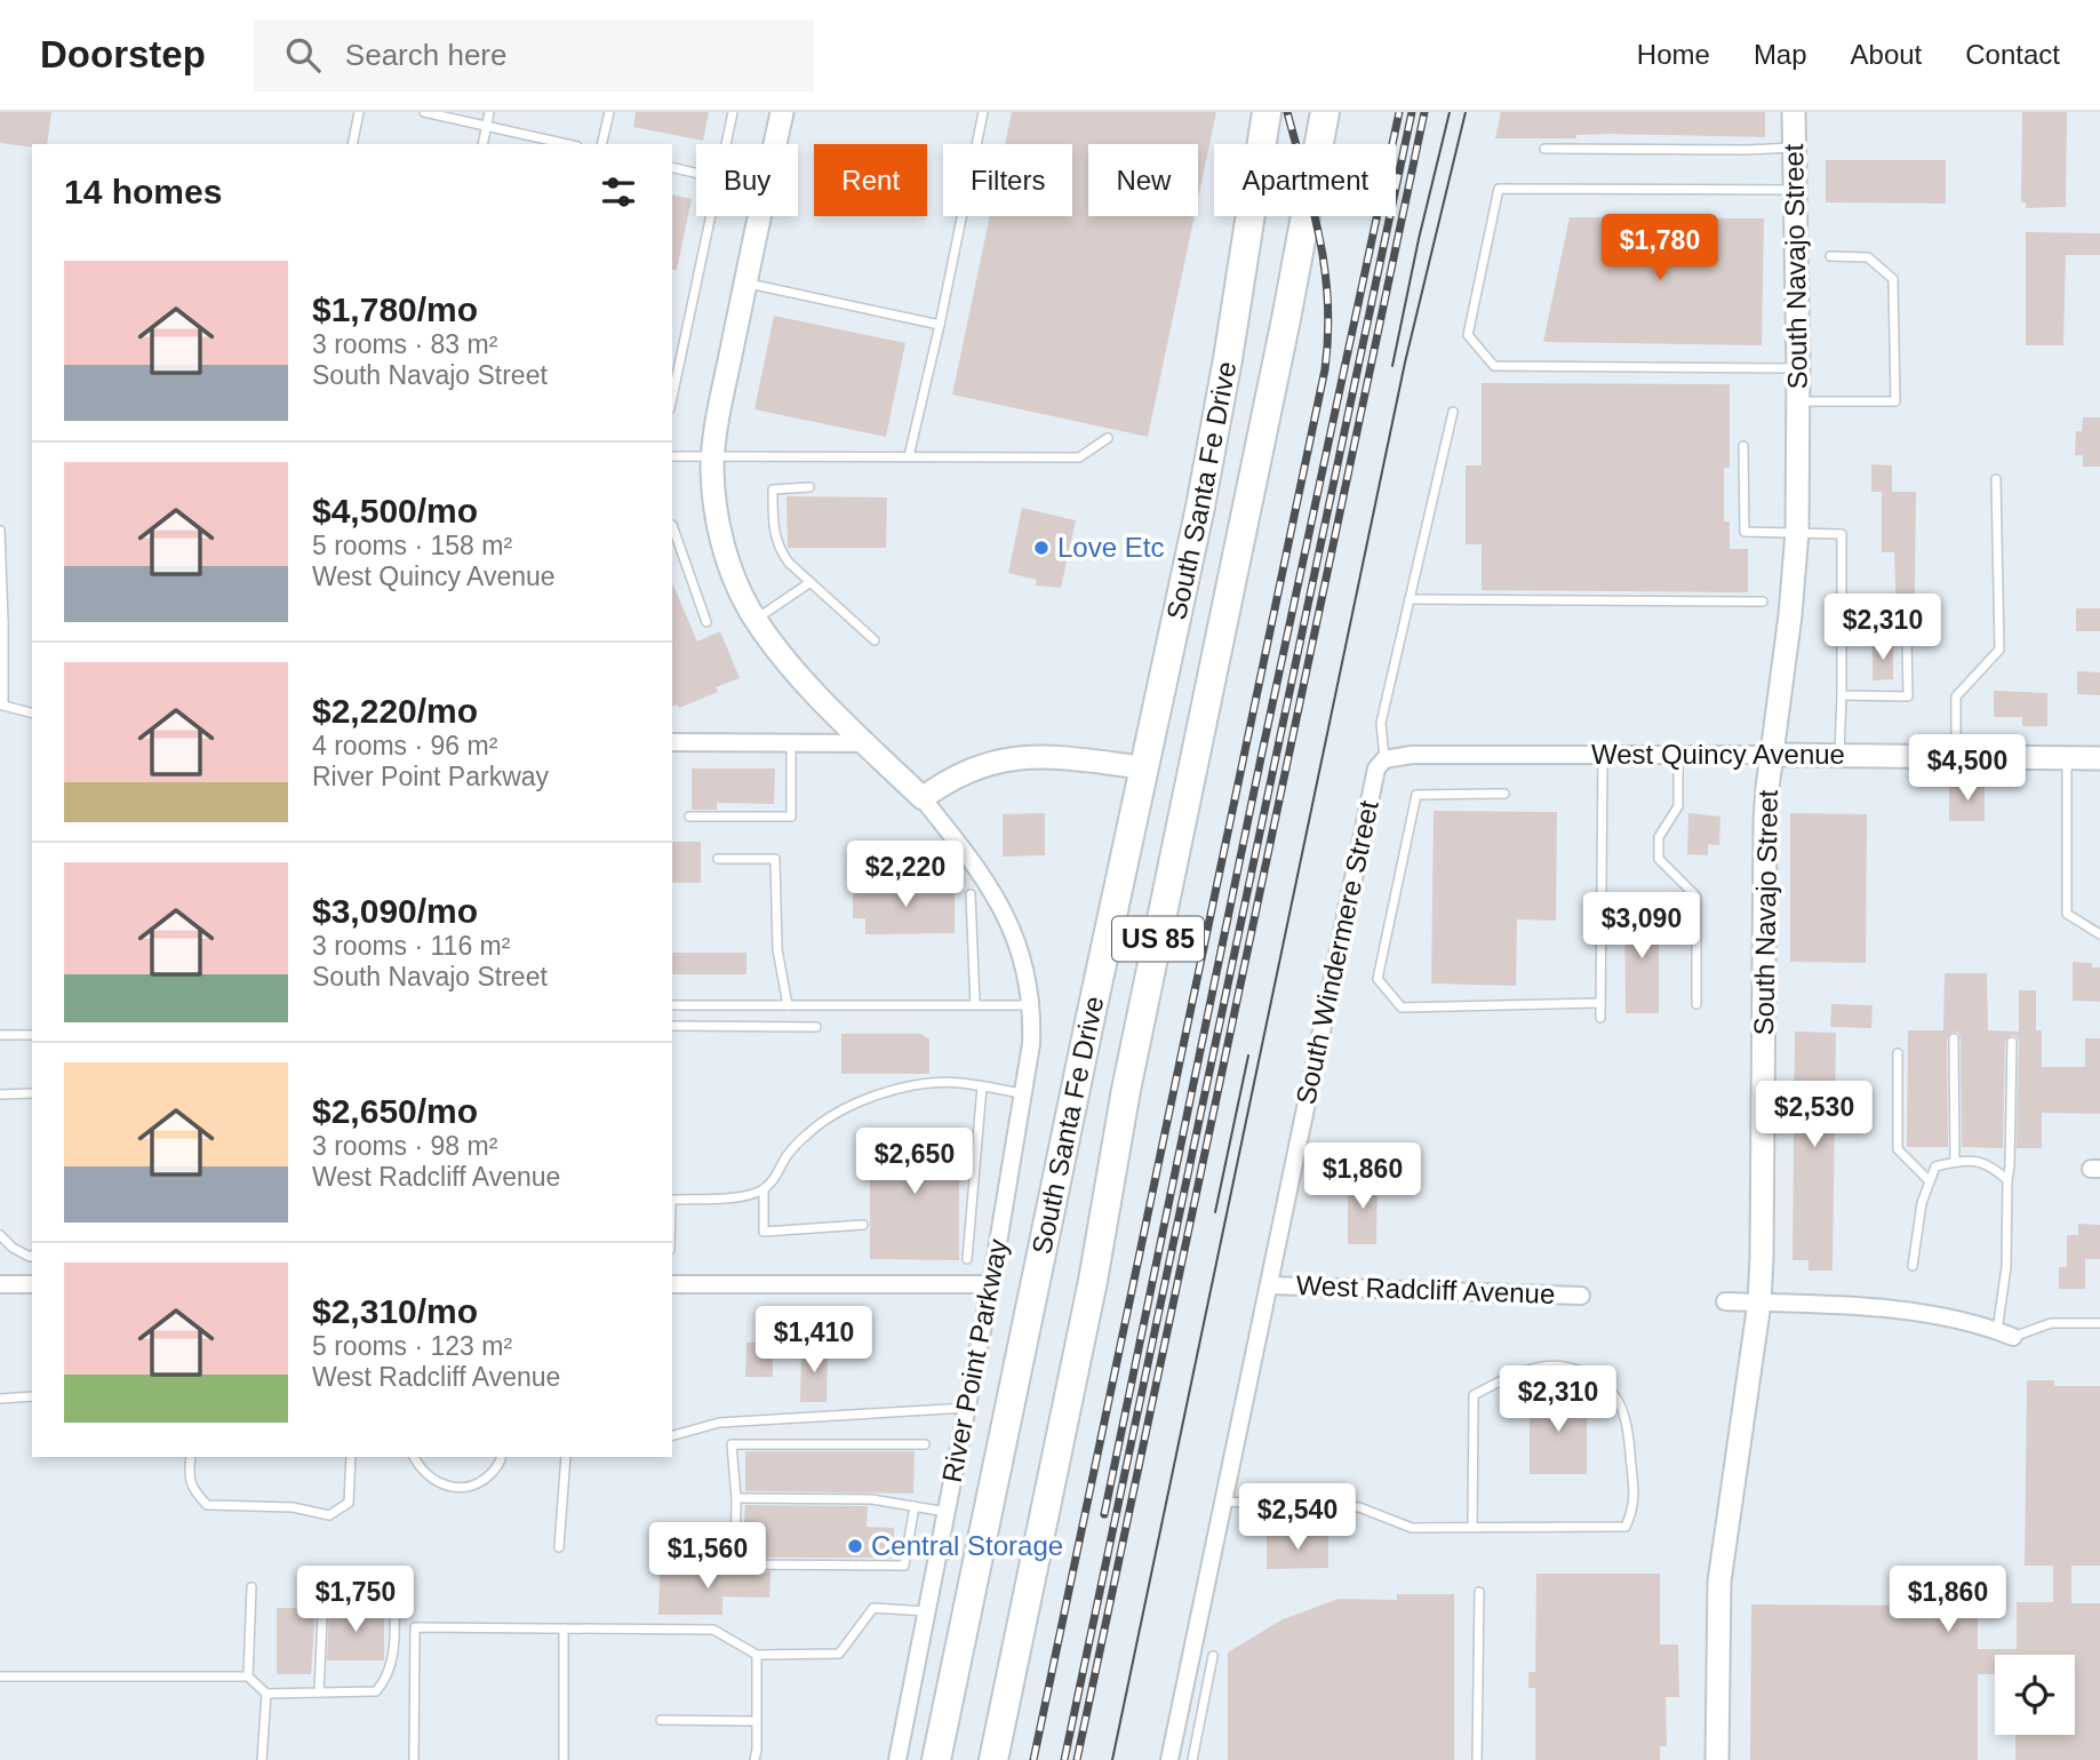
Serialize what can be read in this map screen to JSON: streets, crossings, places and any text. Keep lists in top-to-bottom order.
{
  "streets": {
    "highway": ["South Santa Fe Drive", "US 85"],
    "street": [
      "South Navajo Street",
      "West Quincy Avenue",
      "South Windermere Street",
      "West Radcliff Avenue",
      "River Point Parkway"
    ]
  },
  "crossings": [
    ["South Navajo Street", "West Quincy Avenue"],
    ["West Quincy Avenue", "South Windermere Street"],
    ["South Windermere Street", "West Radcliff Avenue"]
  ],
  "places": ["Love Etc", "Central Storage"],
  "page": {
    "header": "Doorstep",
    "search": "Search here",
    "nav": [
      "Home",
      "Map",
      "About",
      "Contact"
    ],
    "chip": [
      "Buy",
      "Rent",
      "Filters",
      "New",
      "Apartment"
    ],
    "heading": "14 homes",
    "price": [
      "$1,780",
      "$2,310",
      "$4,500",
      "$2,220",
      "$3,090",
      "$2,530",
      "$2,650",
      "$1,860",
      "$1,410",
      "$2,310",
      "$2,540",
      "$1,560",
      "$1,750",
      "$1,860"
    ],
    "list": [
      {
        "name": "$1,780/mo",
        "note": "3 rooms · 83 m² · South Navajo Street"
      },
      {
        "name": "$4,500/mo",
        "note": "5 rooms · 158 m² · West Quincy Avenue"
      },
      {
        "name": "$2,220/mo",
        "note": "4 rooms · 96 m² · River Point Parkway"
      },
      {
        "name": "$3,090/mo",
        "note": "3 rooms · 116 m² · South Navajo Street"
      },
      {
        "name": "$2,650/mo",
        "note": "3 rooms · 98 m² · West Radcliff Avenue"
      },
      {
        "name": "$2,310/mo",
        "note": "5 rooms · 123 m² · West Radcliff Avenue"
      }
    ]
  }
}
